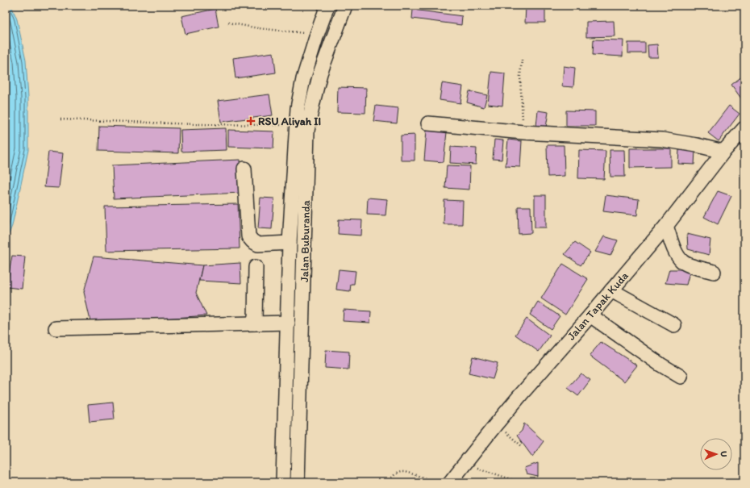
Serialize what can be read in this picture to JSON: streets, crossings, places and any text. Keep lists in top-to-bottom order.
{
  "streets": {
    "street": ["Jalan Buburanda", "Jalan Tapak Kuda"]
  },
  "places": {
    "health": ["RSU Aliyah II"]
  },
  "north": "right"
}
